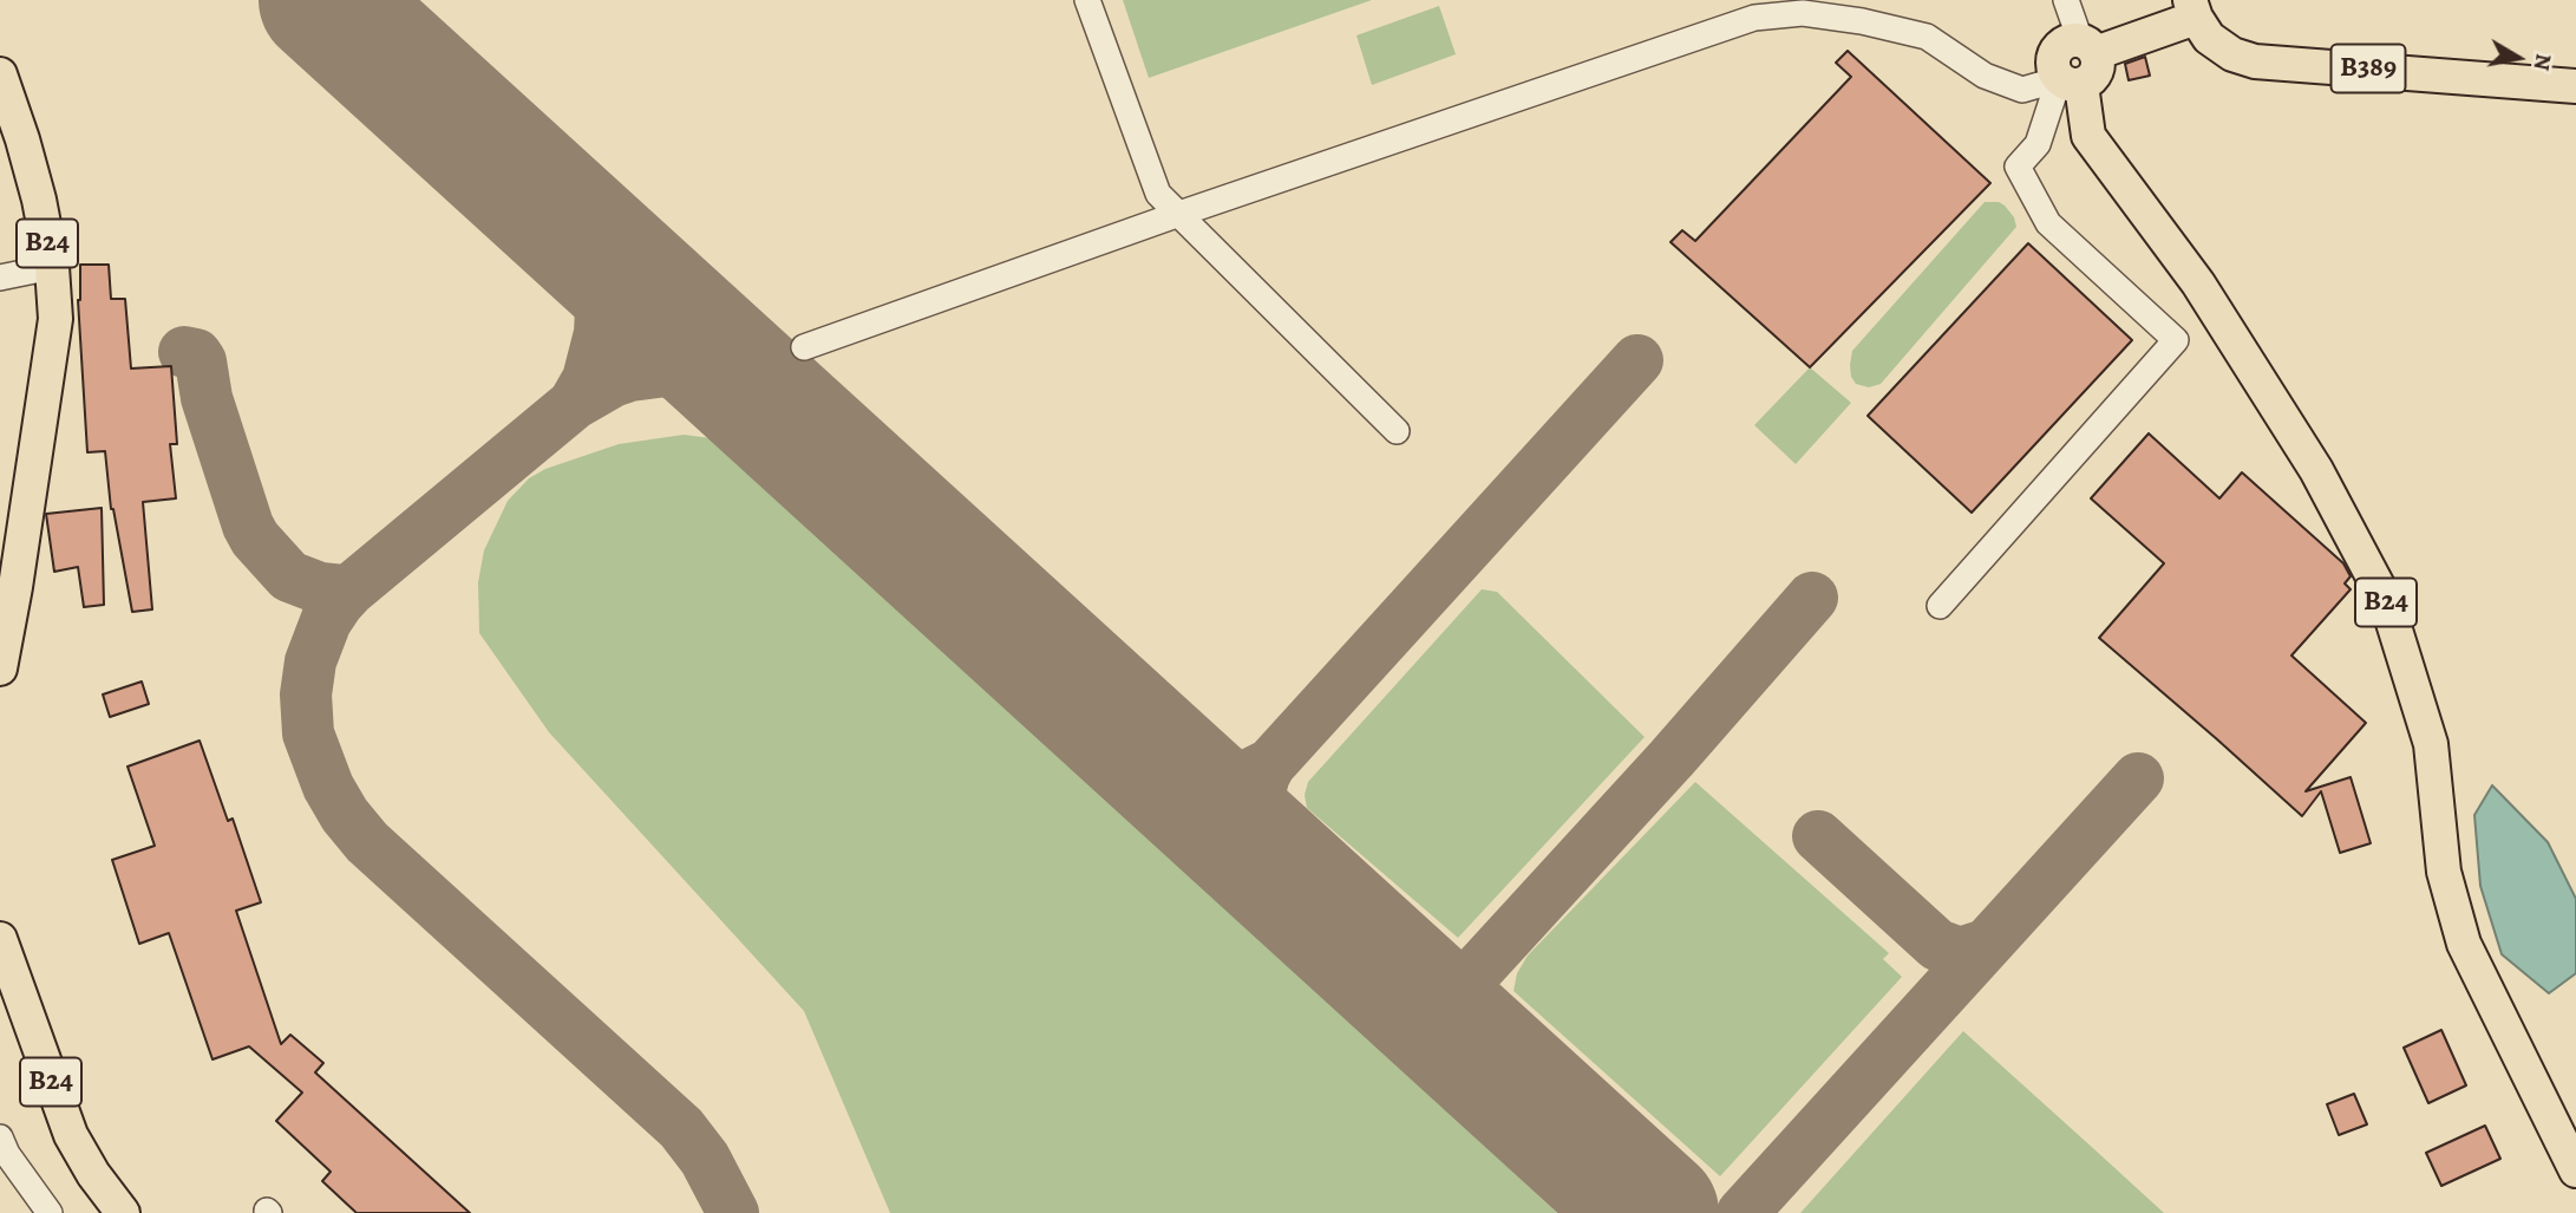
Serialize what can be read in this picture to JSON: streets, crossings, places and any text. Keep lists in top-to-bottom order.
{
  "streets": {
    "main road": ["B389", "B24"]
  },
  "north": "right"
}
